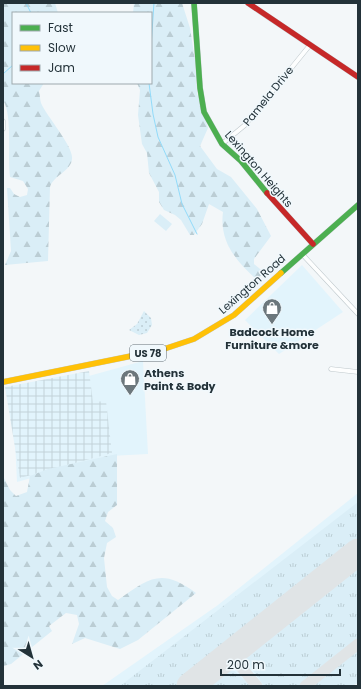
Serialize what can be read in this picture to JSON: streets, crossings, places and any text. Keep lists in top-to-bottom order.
{
  "streets": {
    "main road": ["Lexington Heights", "Lexington Road", "US 78"],
    "street": ["Pamela Drive"]
  },
  "crossings": [
    ["Pamela Drive", "Lexington Heights"],
    ["Lexington Heights", "Lexington Road"]
  ],
  "places": {
    "shop": ["Badcock Home Furniture &more", "Athens Paint & Body"]
  },
  "legend": ["Fast", "Slow", "Jam"],
  "scale_bar": "200 m",
  "north": "bottom right"
}
